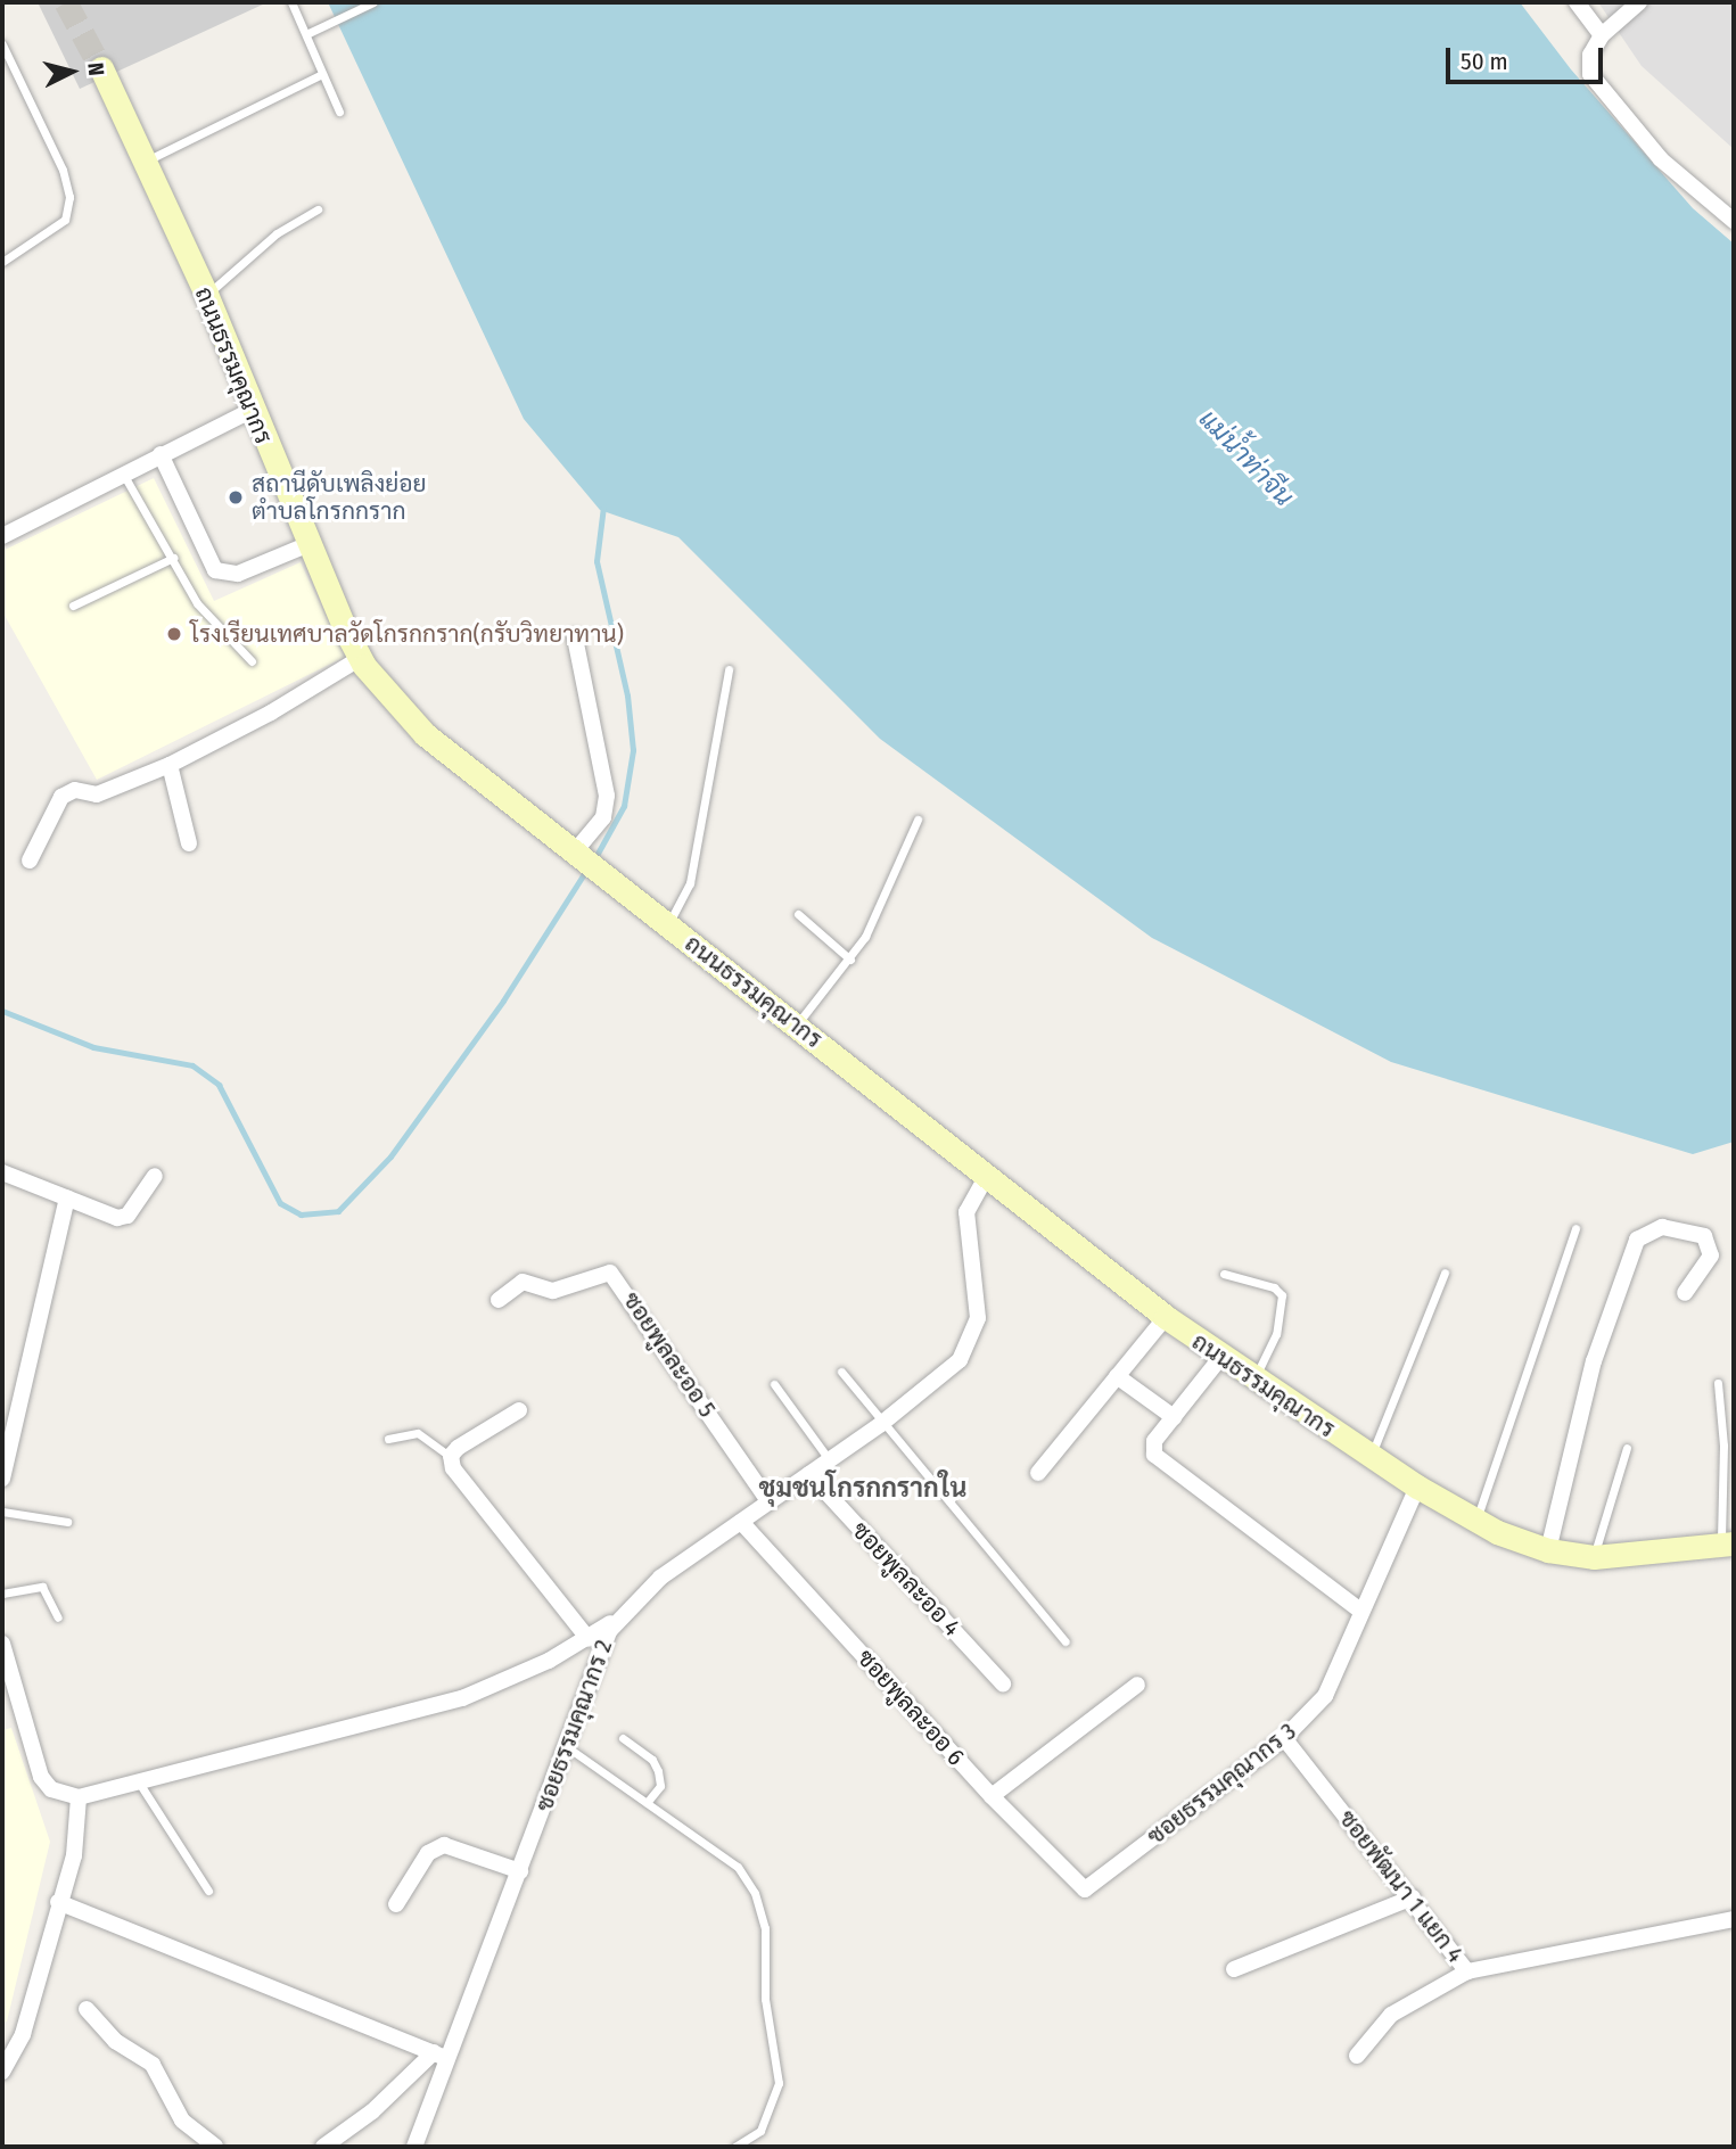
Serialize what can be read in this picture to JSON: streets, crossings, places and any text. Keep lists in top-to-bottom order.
{
  "streets": {
    "street": [
      "ถนนธรรมคุณากร",
      "ซอยพูลละออ 5",
      "ซอยพูลละออ 4",
      "ซอยพูลละออ 6",
      "ซอยธรรมคุณากร 2",
      "ซอยธรรมคุณากร 3",
      "ซอยพัฒนา 1 แยก 4"
    ]
  },
  "crossings": [
    ["ถนนธรรมคุณากร", "ซอยธรรมคุณากร 2"],
    ["ถนนธรรมคุณากร", "ซอยธรรมคุณากร 3"],
    ["ซอยพูลละออ 5", "ซอยธรรมคุณากร 2"],
    ["ซอยพูลละออ 4", "ซอยธรรมคุณากร 2"],
    ["ซอยพูลละออ 6", "ซอยธรรมคุณากร 2"],
    ["ซอยพูลละออ 6", "ซอยธรรมคุณากร 3"],
    ["ซอยธรรมคุณากร 3", "ซอยพัฒนา 1 แยก 4"]
  ],
  "districts": ["ชุมชนโกรกกรากใน"],
  "water": ["แม่น้ำท่าจีน"],
  "places": ["สถานีดับเพลิงย่อย ตำบลโกรกกราก", "โรงเรียนเทศบาลวัดโกรกกราก(กรับวิทยาทาน)"],
  "scale_bar": "50 m",
  "north": "right"
}
